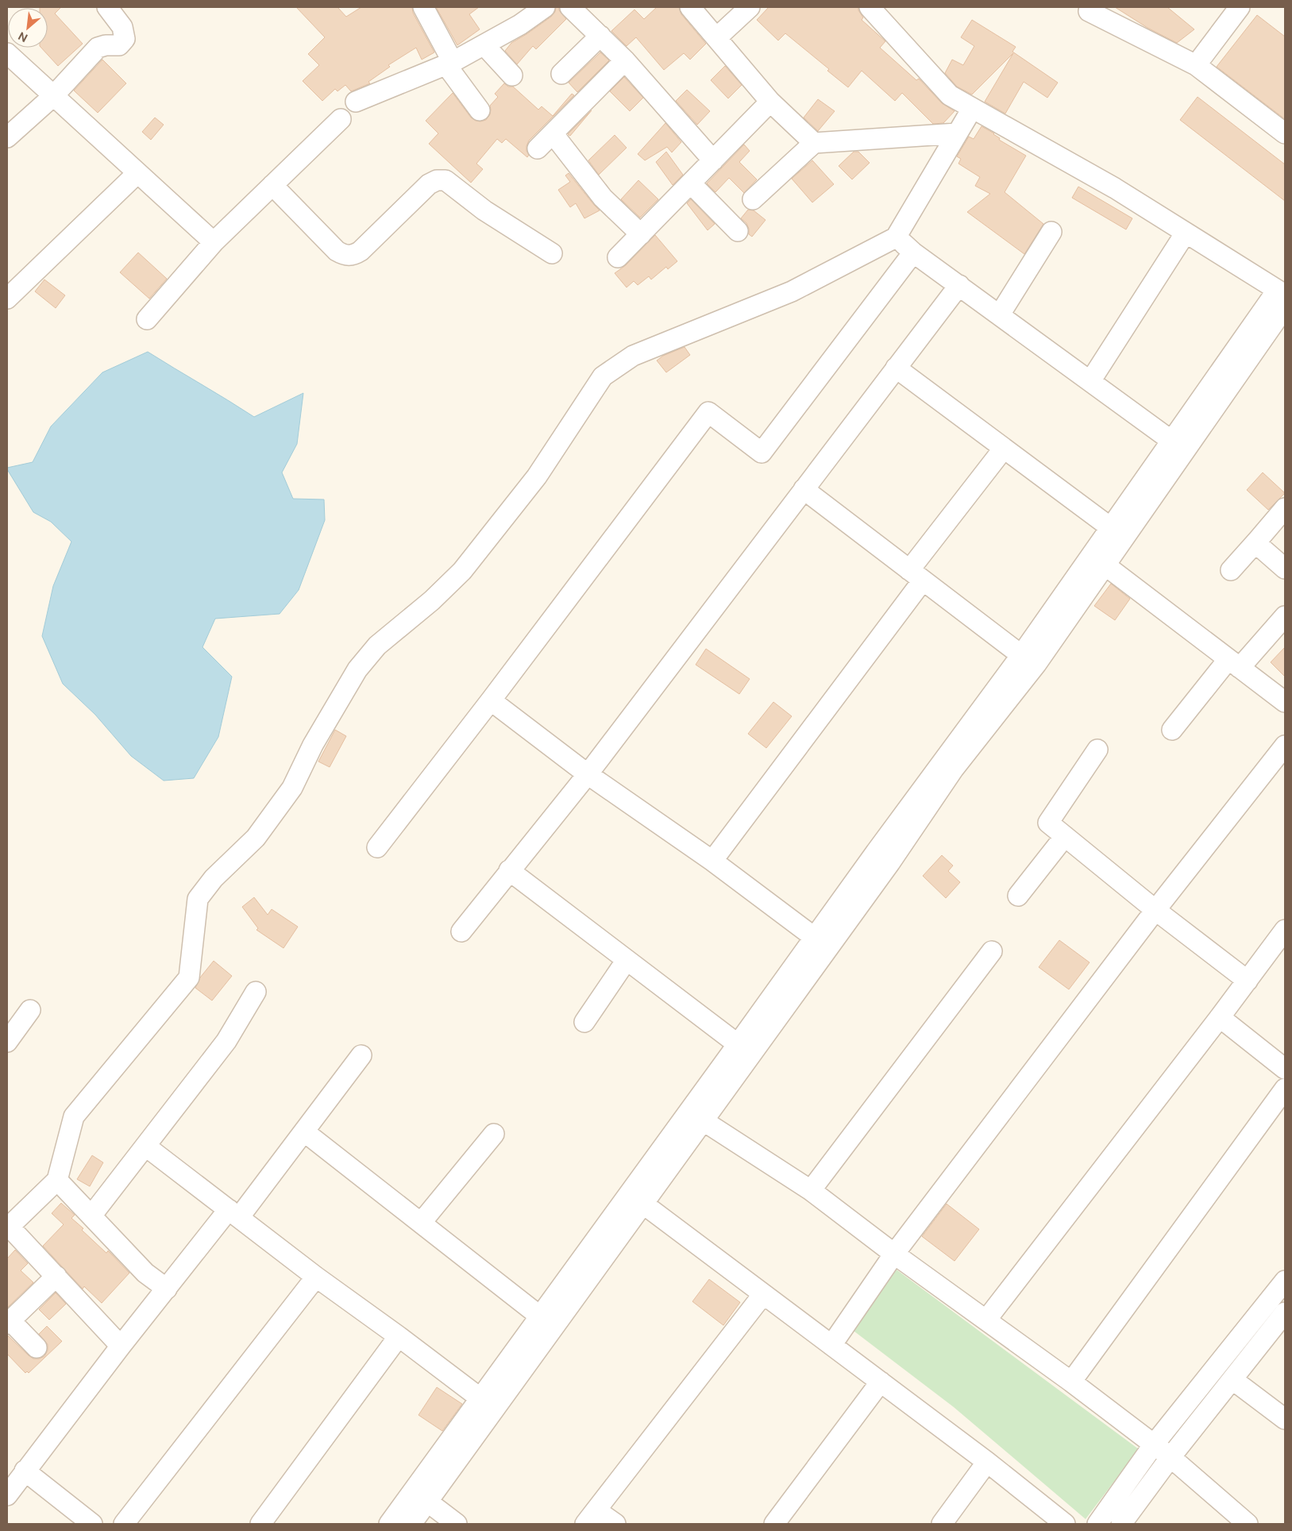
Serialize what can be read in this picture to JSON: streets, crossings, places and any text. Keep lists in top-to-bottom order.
{
  "north": "bottom left"
}
